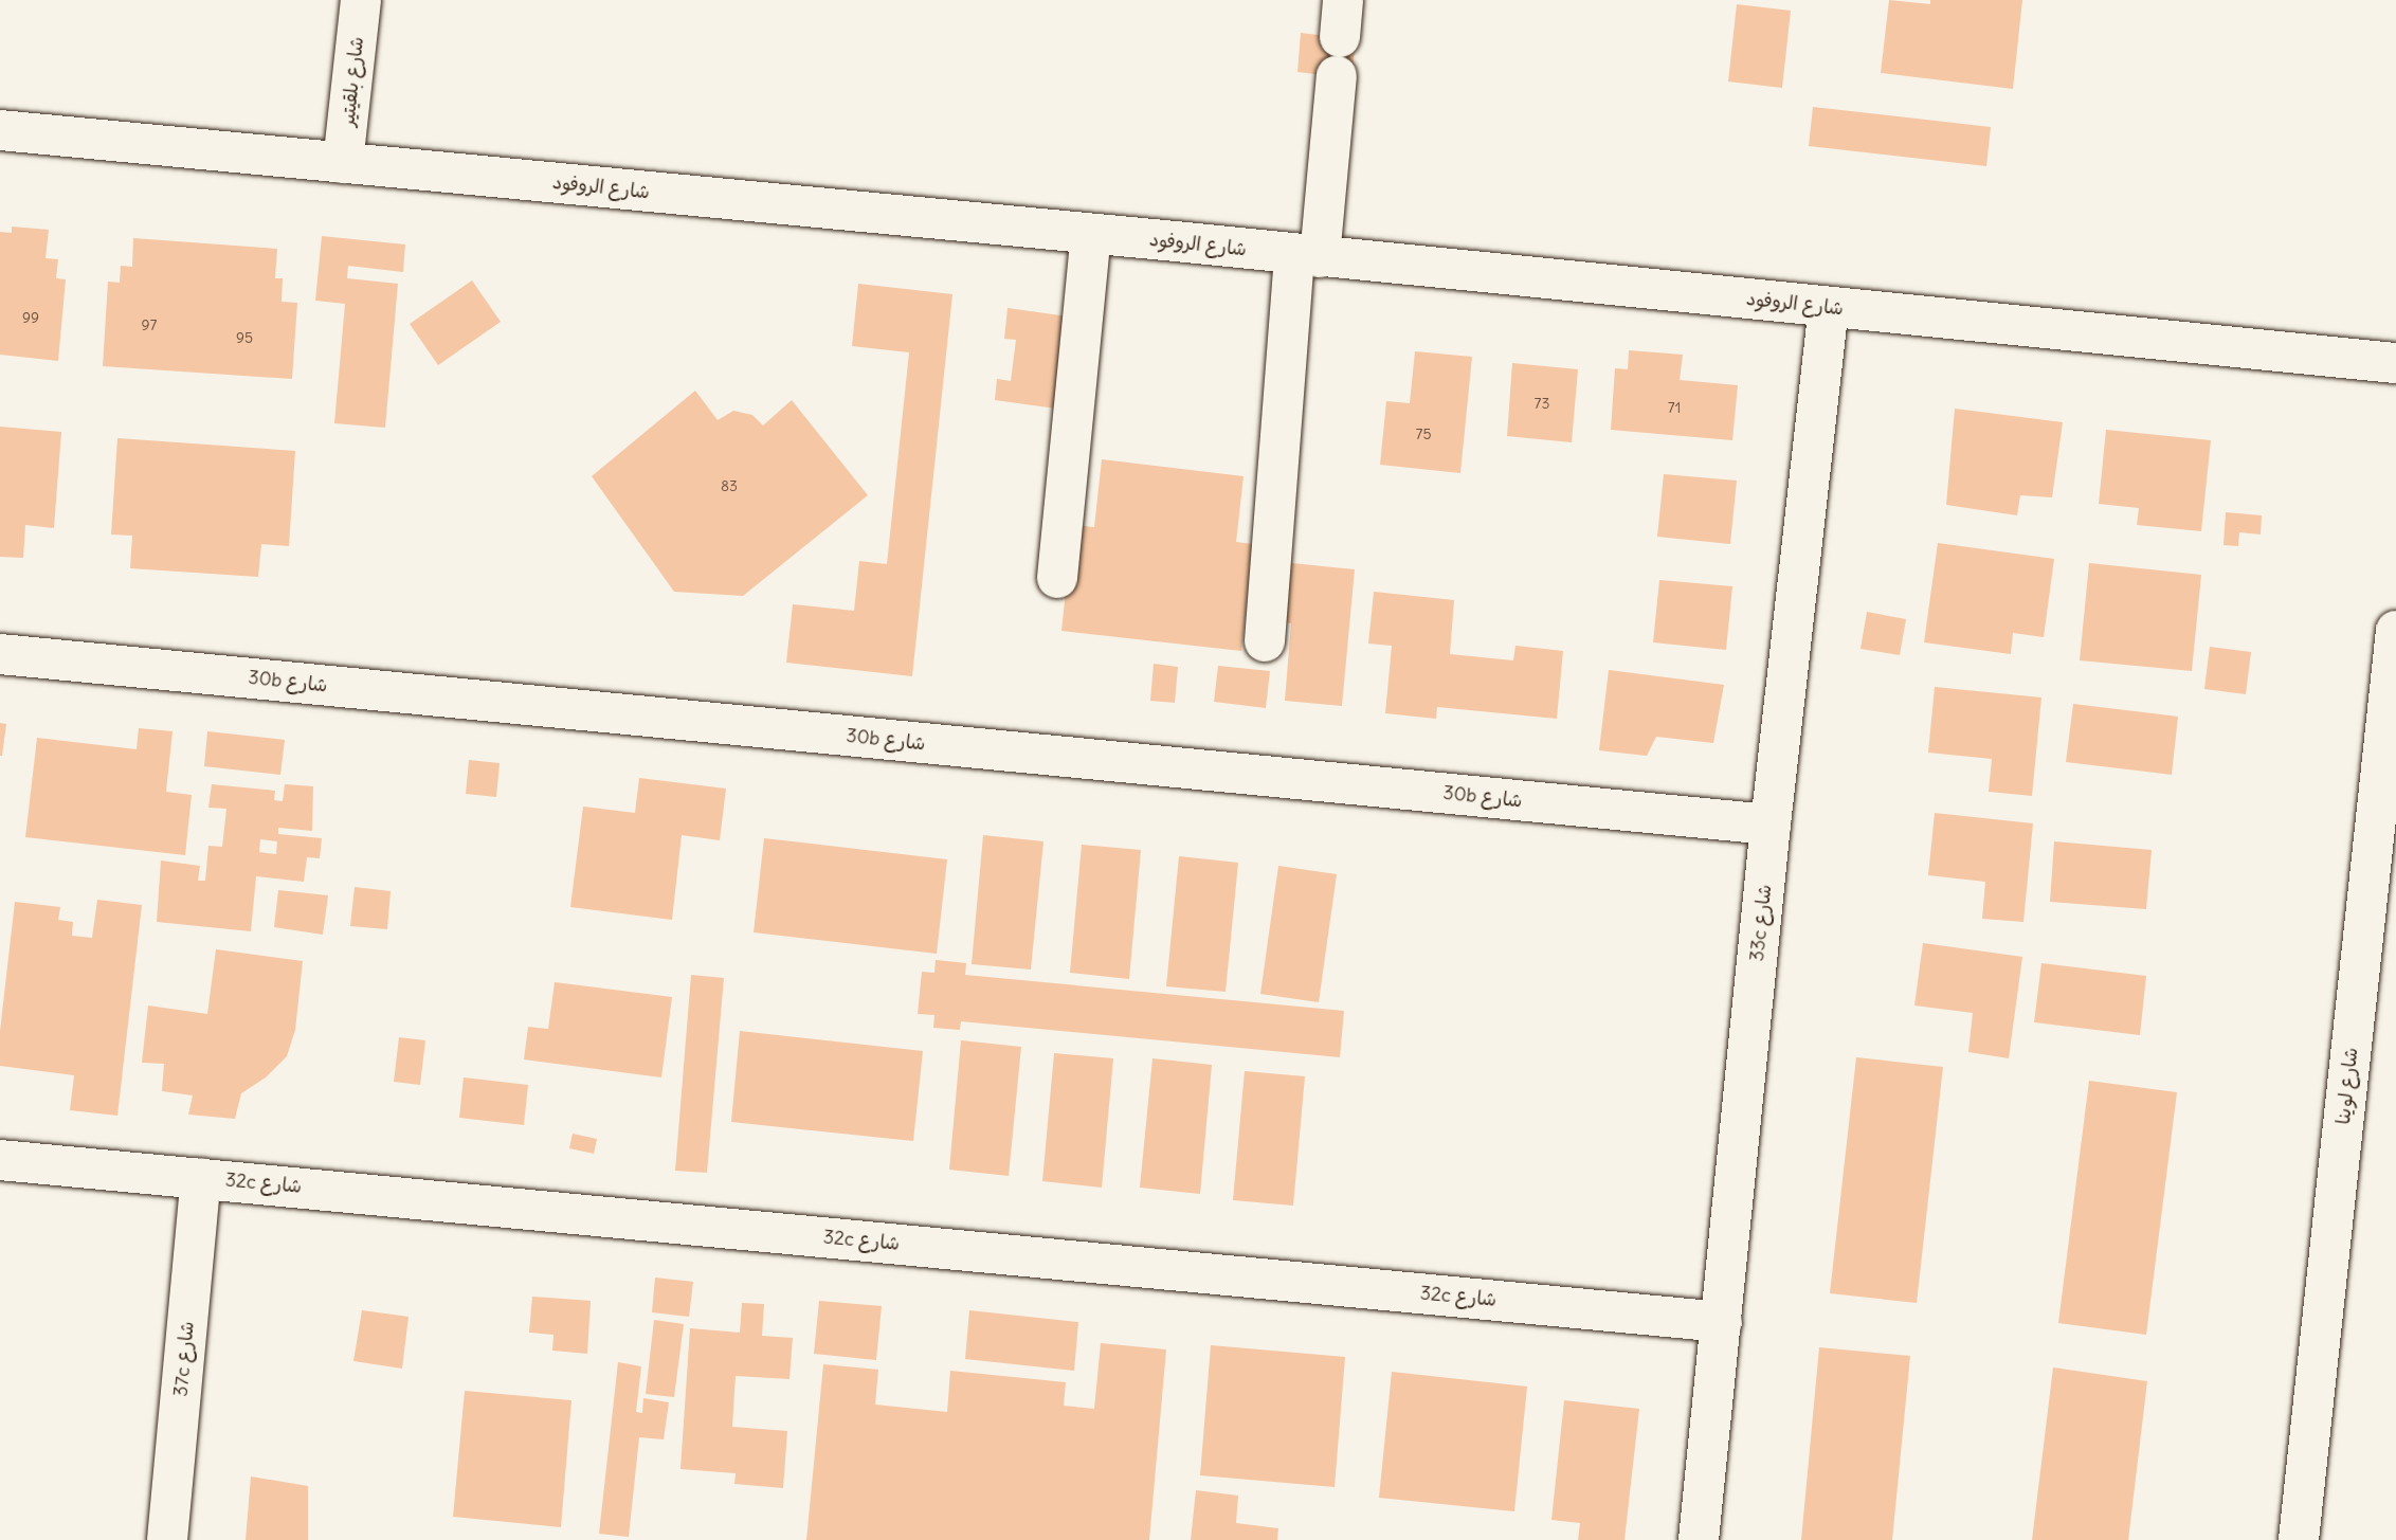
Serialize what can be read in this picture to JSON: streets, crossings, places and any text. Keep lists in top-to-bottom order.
{
  "streets": {
    "street": [
      "شارع بلقيتير",
      "شارع الروفود",
      "30b شارع",
      "33c شارع",
      "شارع لوينا",
      "32c شارع",
      "37c شارع"
    ]
  },
  "crossings": [
    ["شارع بلقيتير", "شارع الروفود"],
    ["شارع الروفود", "33c شارع"],
    ["30b شارع", "33c شارع"],
    ["33c شارع", "32c شارع"],
    ["32c شارع", "37c شارع"]
  ],
  "house_numbers": [
    "99",
    "97",
    "95",
    "73",
    "71",
    "75",
    "83"
  ]
}
